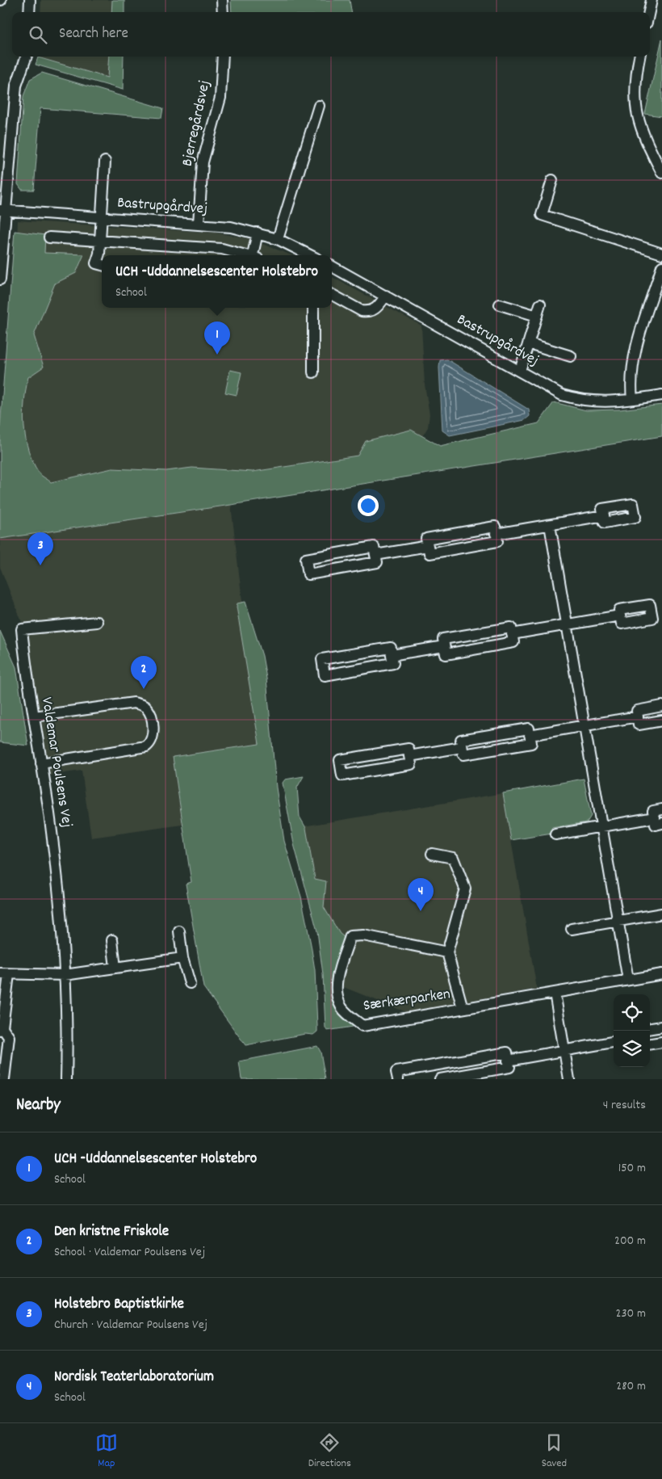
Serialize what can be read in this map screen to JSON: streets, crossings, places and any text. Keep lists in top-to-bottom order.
{
  "streets": {
    "street": [
      "Bjerregårdsvej",
      "Bastrupgårdvej",
      "Valdemar Poulsens Vej",
      "Særkærparken"
    ]
  },
  "crossings": [
    ["Bjerregårdsvej", "Bastrupgårdvej"]
  ],
  "page": {
    "search": "Search here",
    "popup": ["UCH -Uddannelsescenter Holstebro", "School"],
    "pins": [
      "1",
      "3",
      "2",
      "4"
    ],
    "heading": ["Nearby", "4 results"],
    "list": [
      {
        "mark": "1",
        "name": "UCH -Uddannelsescenter Holstebro",
        "note": "School",
        "value": "150 m"
      },
      {
        "mark": "2",
        "name": "Den kristne Friskole",
        "note": "School · Valdemar Poulsens Vej",
        "value": "200 m"
      },
      {
        "mark": "3",
        "name": "Holstebro Baptistkirke",
        "note": "Church · Valdemar Poulsens Vej",
        "value": "230 m"
      },
      {
        "mark": "4",
        "name": "Nordisk Teaterlaboratorium",
        "note": "School",
        "value": "280 m"
      }
    ],
    "nav": ["Map", "Directions", "Saved"]
  }
}
